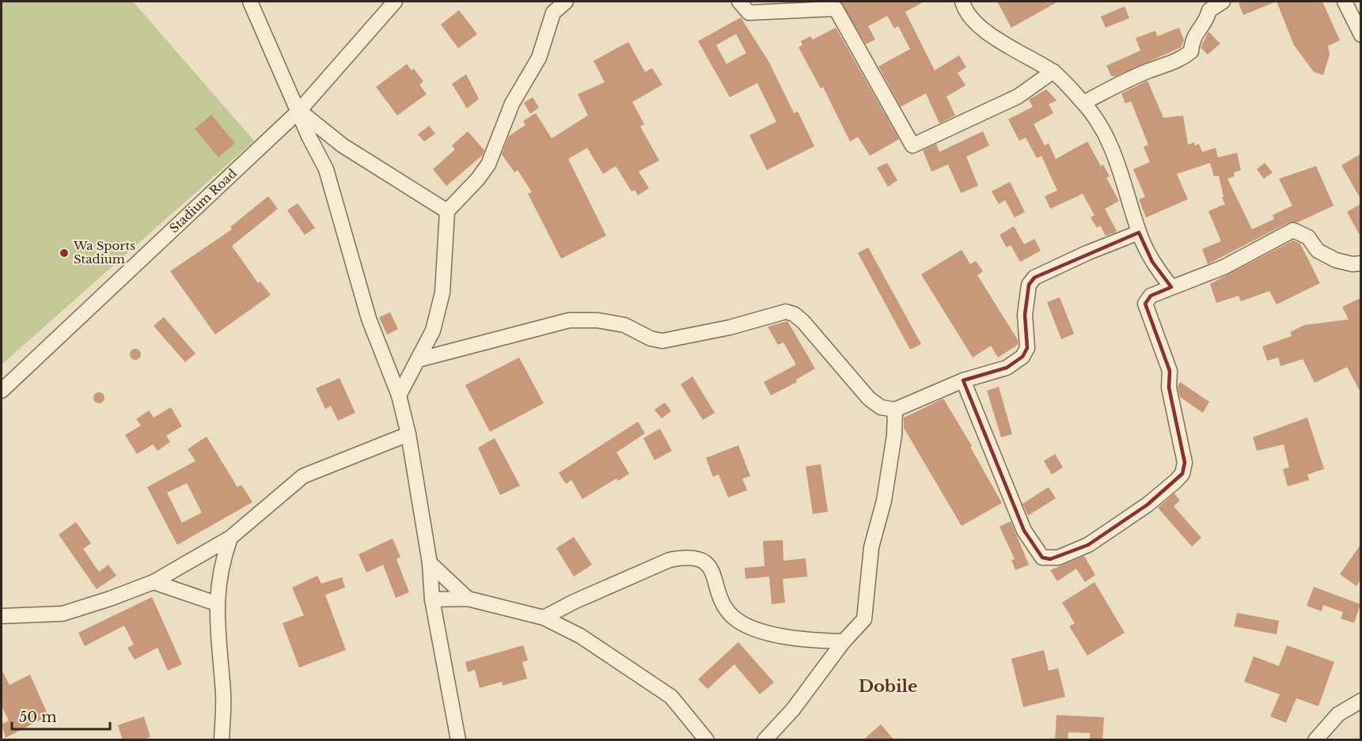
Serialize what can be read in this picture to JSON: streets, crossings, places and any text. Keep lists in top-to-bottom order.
{
  "streets": {
    "street": ["Stadium Road"]
  },
  "districts": ["Dobile"],
  "places": ["Wa Sports Stadium"],
  "scale_bar": "50 m"
}
